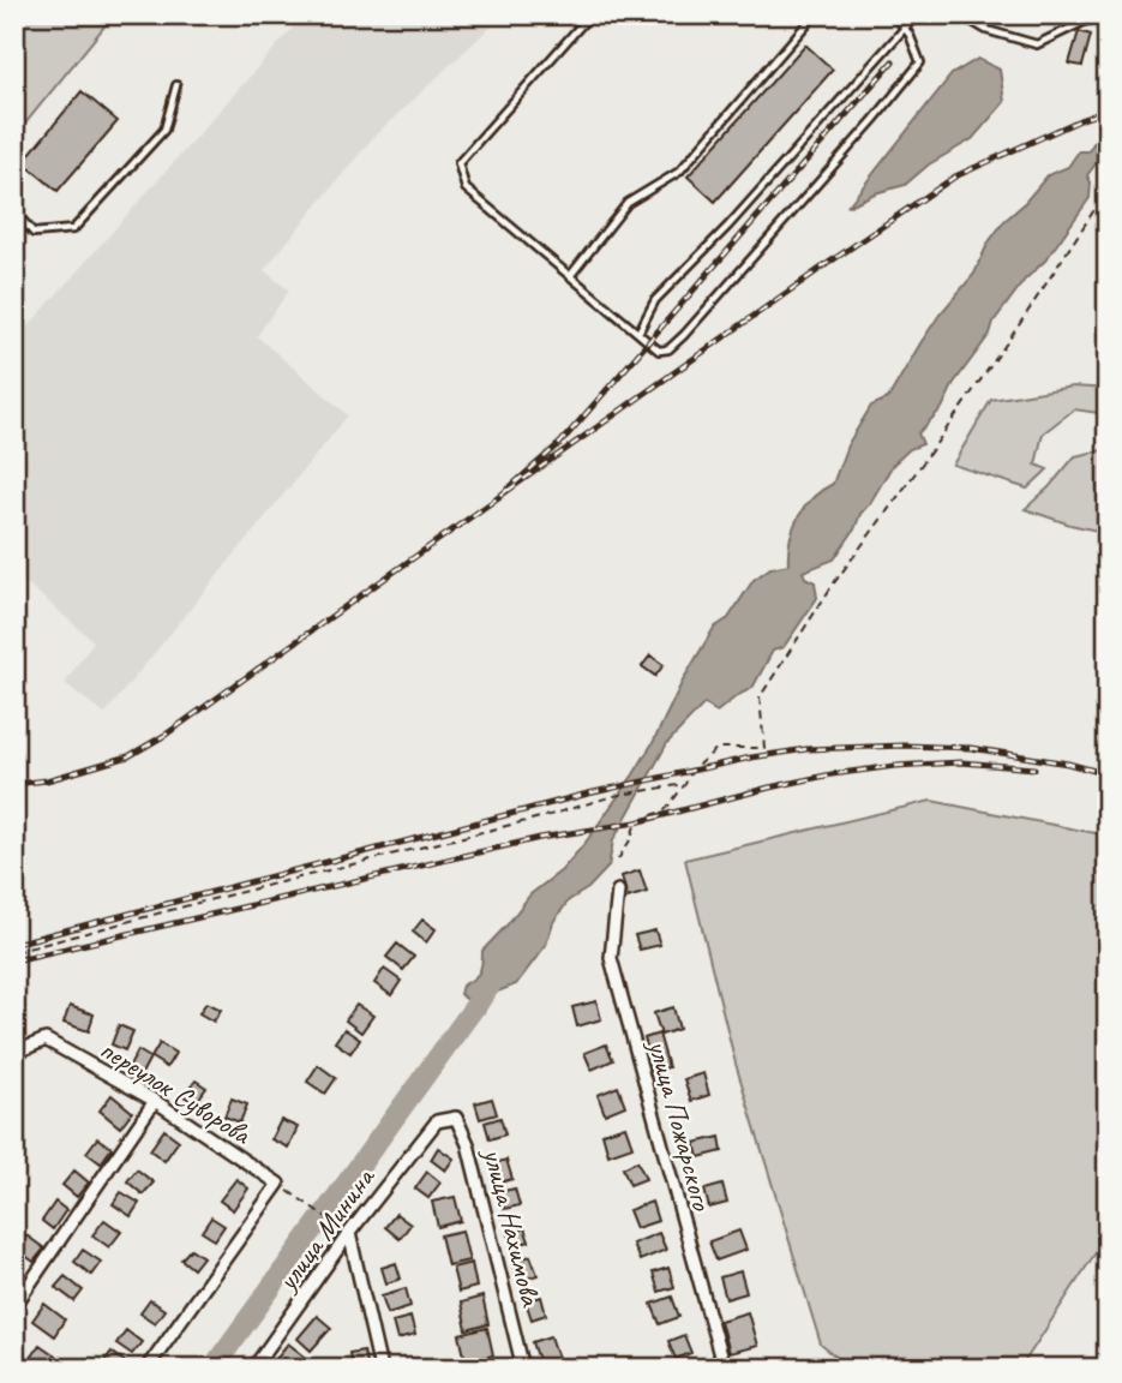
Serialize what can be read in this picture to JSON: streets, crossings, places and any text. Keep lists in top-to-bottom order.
{
  "streets": {
    "street": [
      "переулок Суворова",
      "улица Пожарского",
      "улица Нахимова",
      "улица Минина"
    ]
  },
  "crossings": [
    ["улица Нахимова", "улица Минина"]
  ]
}
